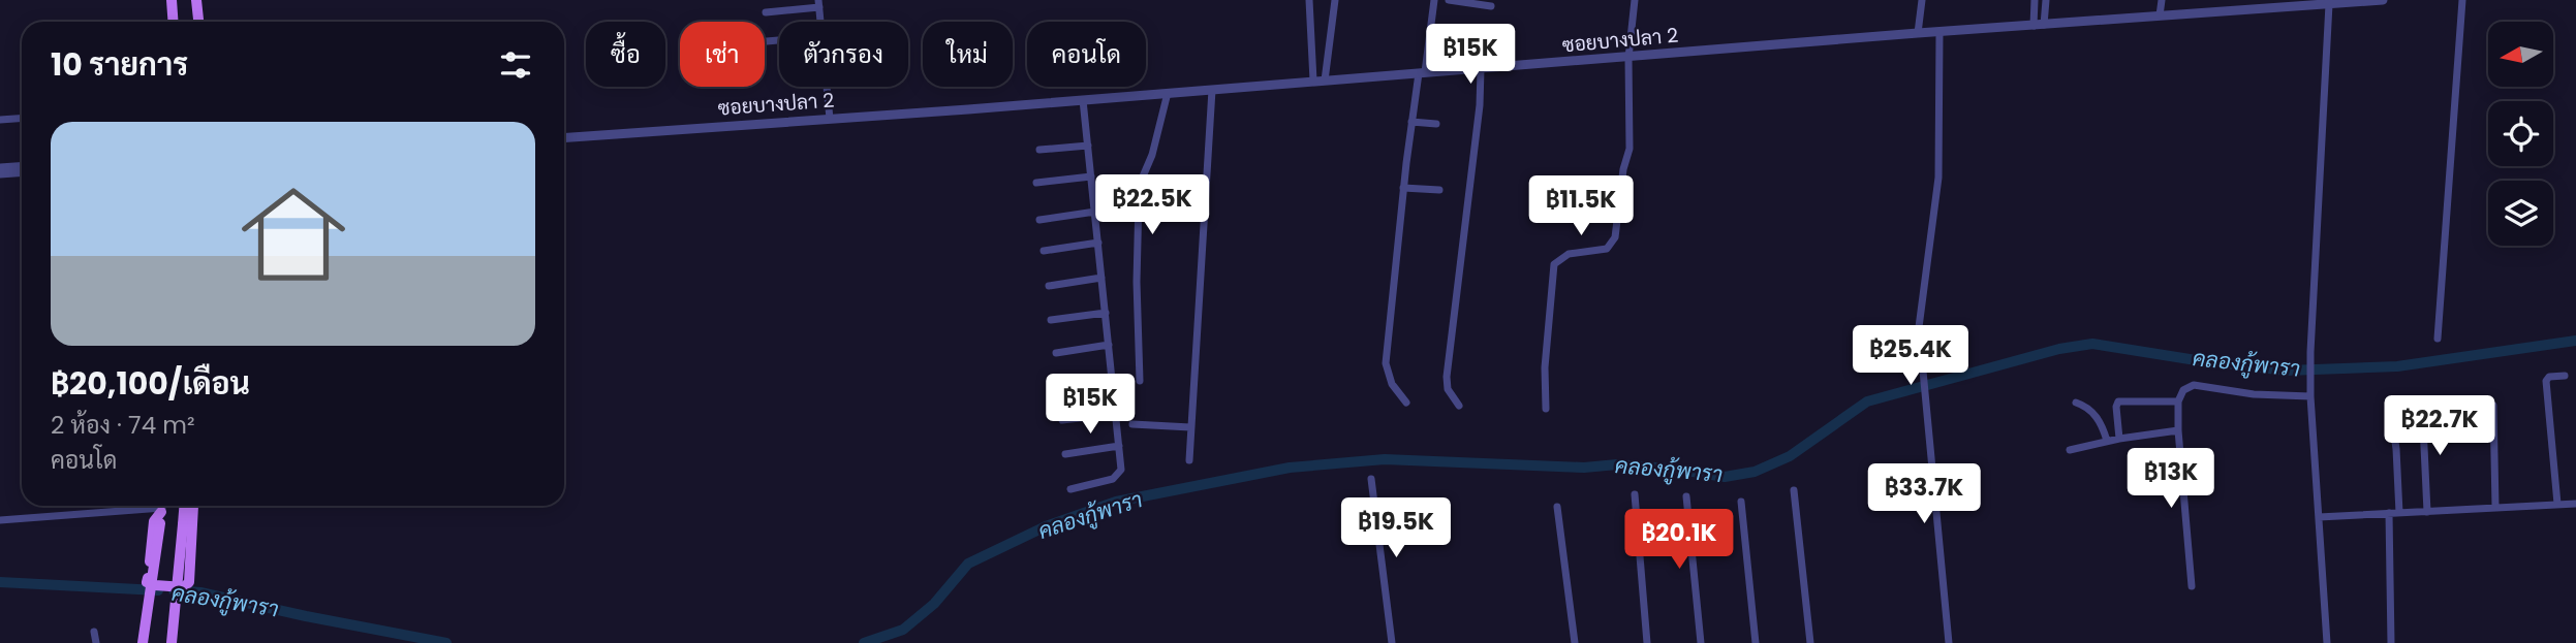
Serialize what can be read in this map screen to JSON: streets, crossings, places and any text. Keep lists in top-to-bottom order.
{
  "streets": {
    "street": ["ซอยบางปลา 2"]
  },
  "water": ["คลองกู้พารา"],
  "north": "left",
  "page": {
    "chip": [
      "ซื้อ",
      "เช่า",
      "ตัวกรอง",
      "ใหม่",
      "คอนโด"
    ],
    "heading": "10 รายการ",
    "price": [
      "฿15K",
      "฿22.5K",
      "฿11.5K",
      "฿25.4K",
      "฿15K",
      "฿22.7K",
      "฿13K",
      "฿33.7K",
      "฿19.5K",
      "฿20.1K"
    ],
    "list": [
      {
        "name": "฿20,100/เดือน",
        "note": "2 ห้อง · 74 m² · คอนโด"
      }
    ]
  }
}
